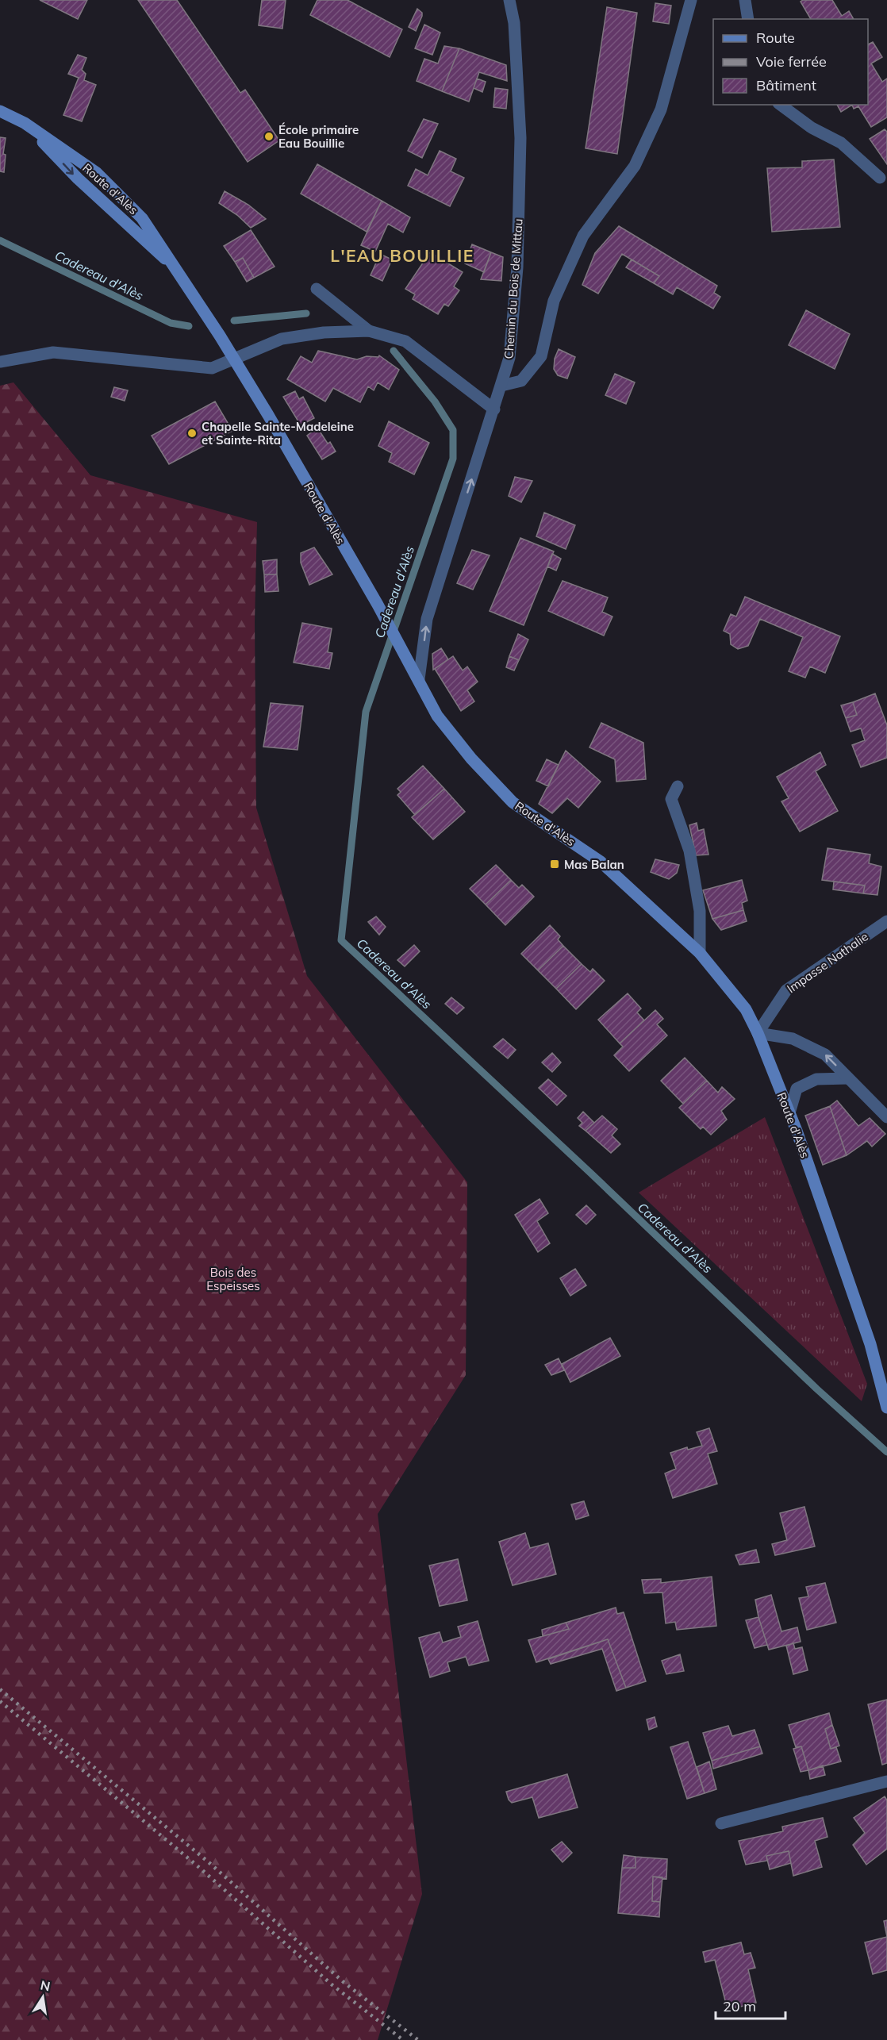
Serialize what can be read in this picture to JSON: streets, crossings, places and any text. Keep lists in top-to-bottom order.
{
  "streets": {
    "main road": ["Route d'Alès"],
    "street": ["Chemin du Bois de Mittau", "Impasse Nathalie"]
  },
  "crossings": [
    ["Route d'Alès", "Chemin du Bois de Mittau"],
    ["Route d'Alès", "Impasse Nathalie"]
  ],
  "one_way": ["Chemin du Bois de Mittau"],
  "districts": ["L'EAU BOUILLIE"],
  "water": ["Cadereau d'Alès"],
  "parks": ["Bois des Espeisses"],
  "places": {
    "other": ["École primaire Eau Bouillie", "Chapelle Sainte-Madeleine et Sainte-Rita"],
    "transit": ["Mas Balan"]
  },
  "legend": ["Route", "Voie ferrée", "Bâtiment"],
  "scale_bar": "20 m",
  "north": "top"
}
